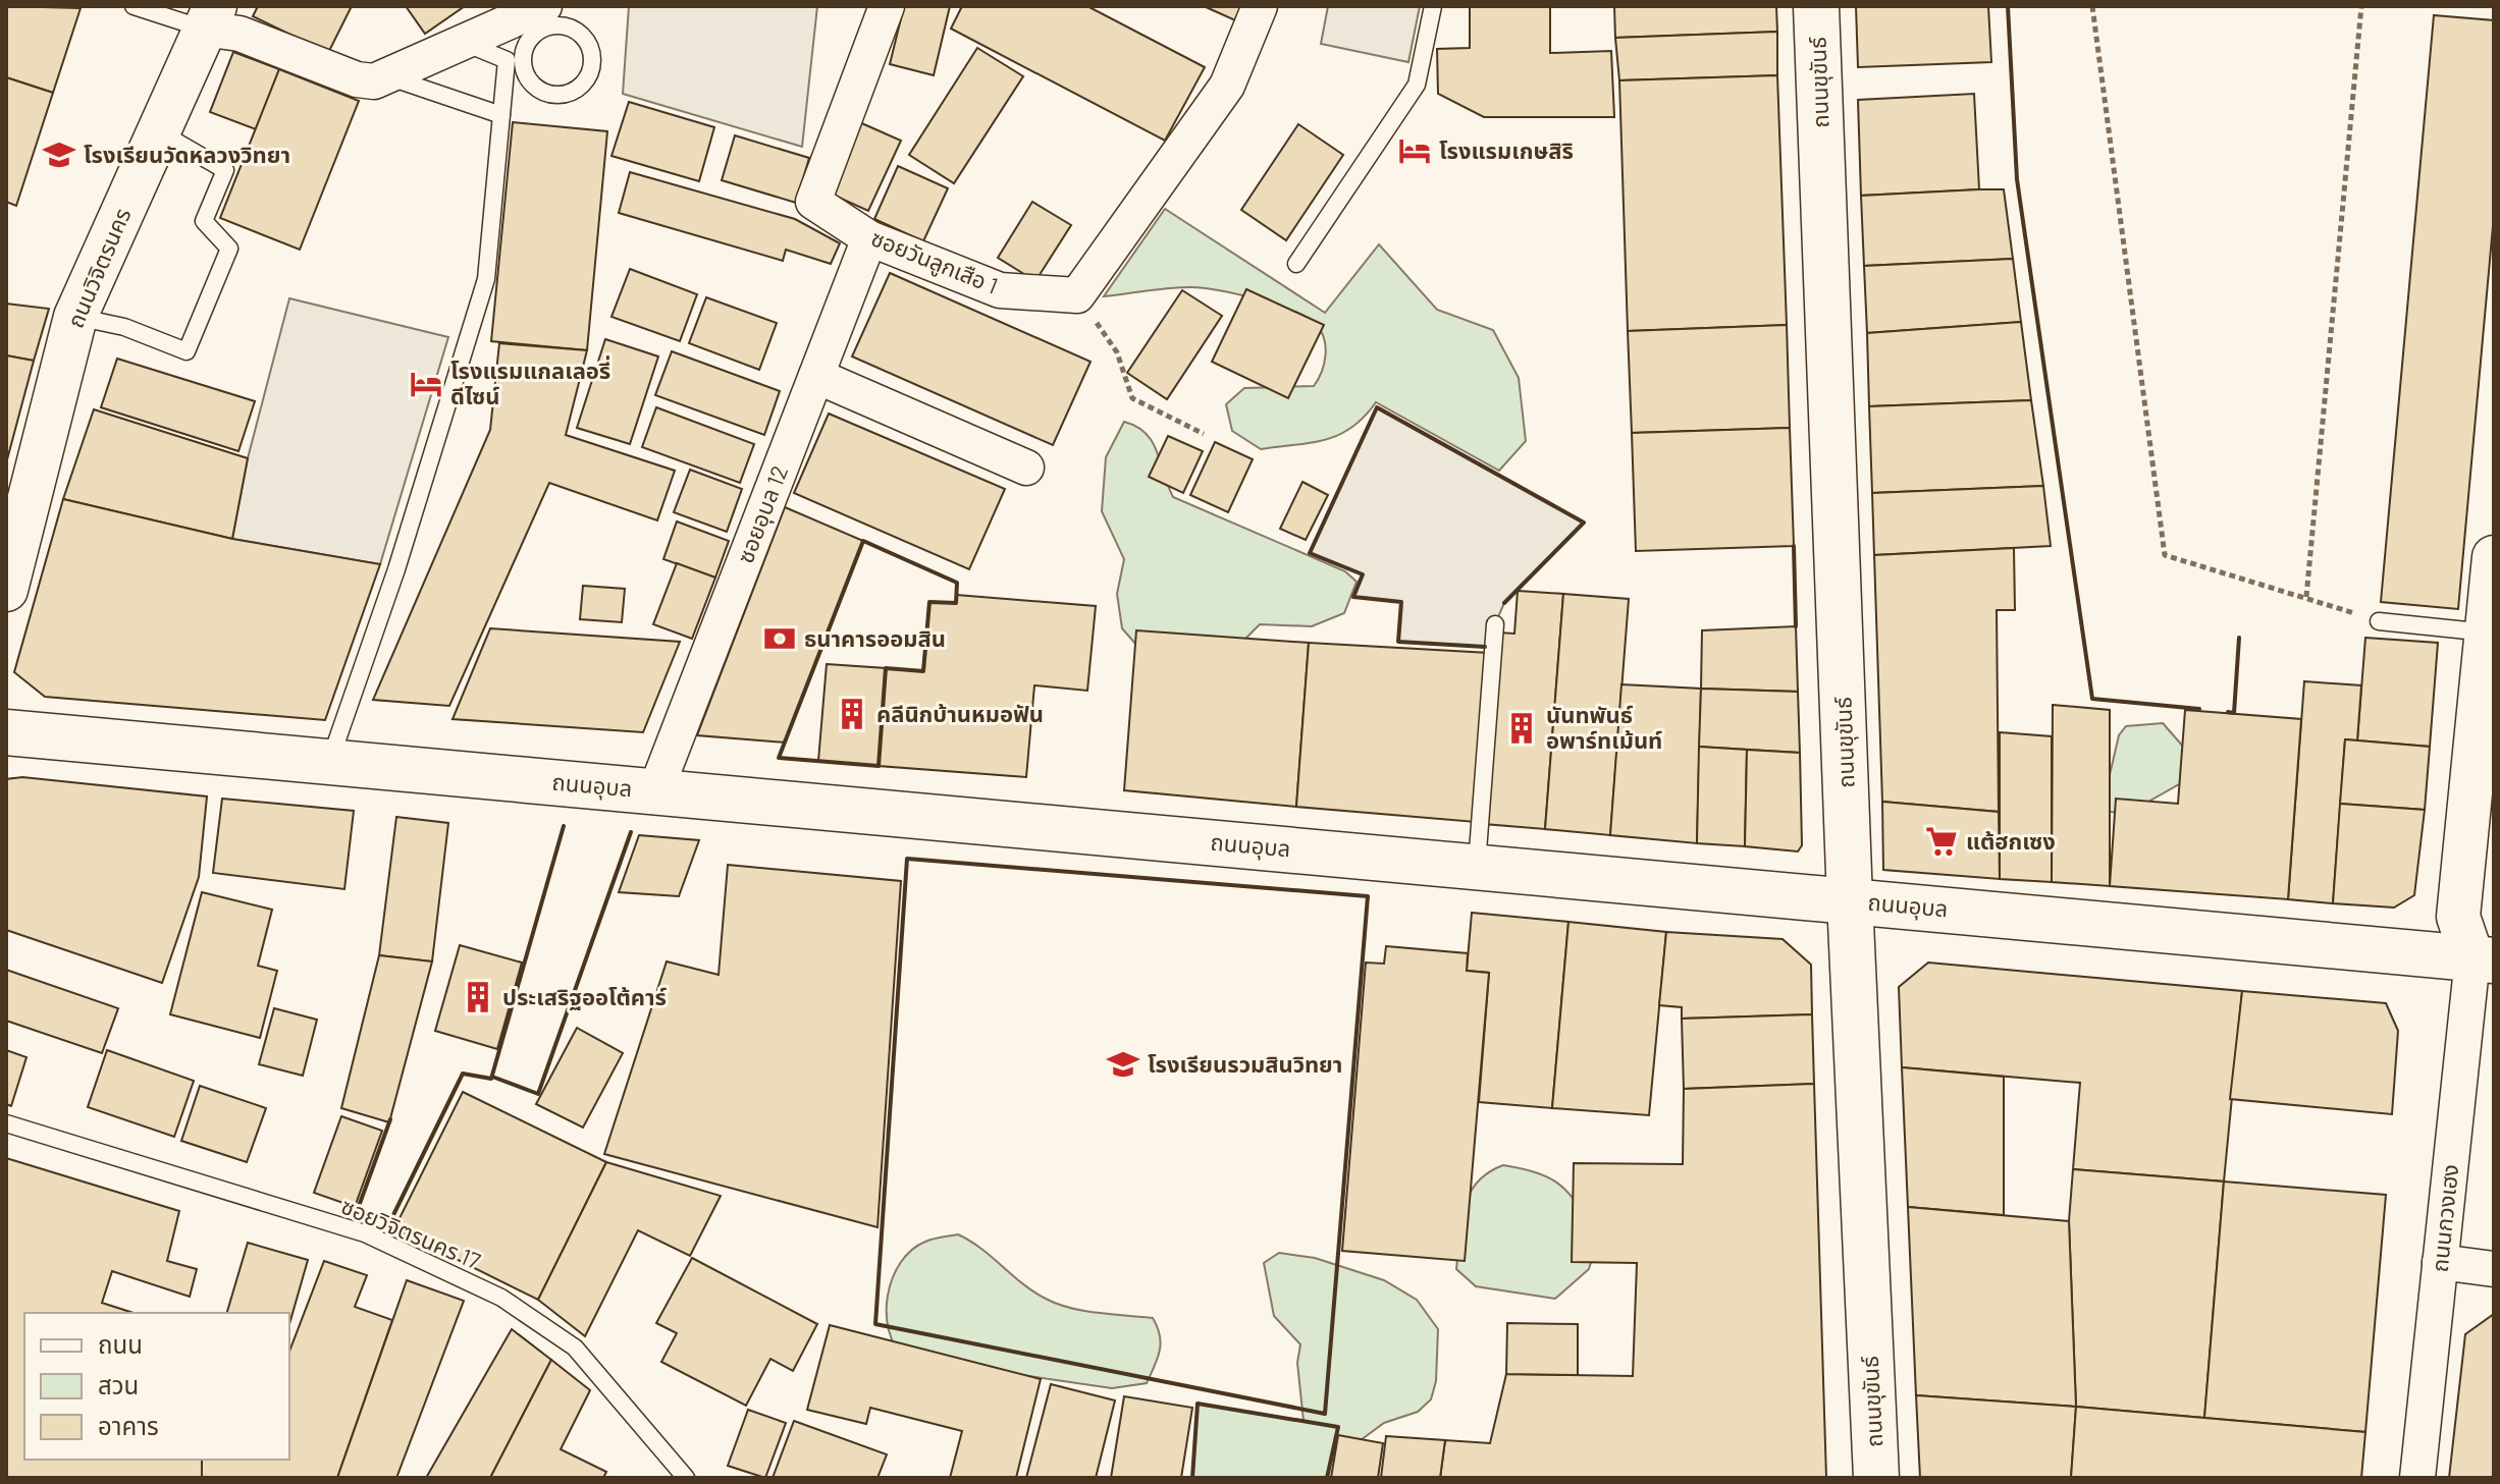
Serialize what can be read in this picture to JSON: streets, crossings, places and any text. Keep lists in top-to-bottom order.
{
  "streets": {
    "main road": ["ถนนขุขันธ์", "ถนนอุบล"],
    "street": [
      "ซอยวันลูกเสือ 1",
      "ถนนวิจิตรนคร",
      "ซอยอุบล 12",
      "ถนนกวงเฮง"
    ],
    "lane": ["ซอยวิจิตรนคร 17"]
  },
  "crossings": [
    ["ถนนขุขันธ์", "ถนนอุบล"],
    ["ซอยวันลูกเสือ 1", "ซอยอุบล 12"],
    ["ซอยอุบล 12", "ถนนอุบล"],
    ["ถนนอุบล", "ถนนกวงเฮง"]
  ],
  "places": {
    "hotel": ["โรงแรมเกษสิริ", "โรงแรมแกลเลอรี่ ดีไซน์"],
    "school or university": ["โรงเรียนวัดหลวงวิทยา", "โรงเรียนรวมสินวิทยา"],
    "bank": ["ธนาคารออมสิน"],
    "building": ["คลีนิกบ้านหมอฟัน", "นันทพันธ์ อพาร์ทเม้นท์", "ประเสริฐออโต้คาร์"],
    "supermarket": ["แต้ฮกเซง"]
  },
  "legend": ["ถนน", "สวน", "อาคาร"]
}
